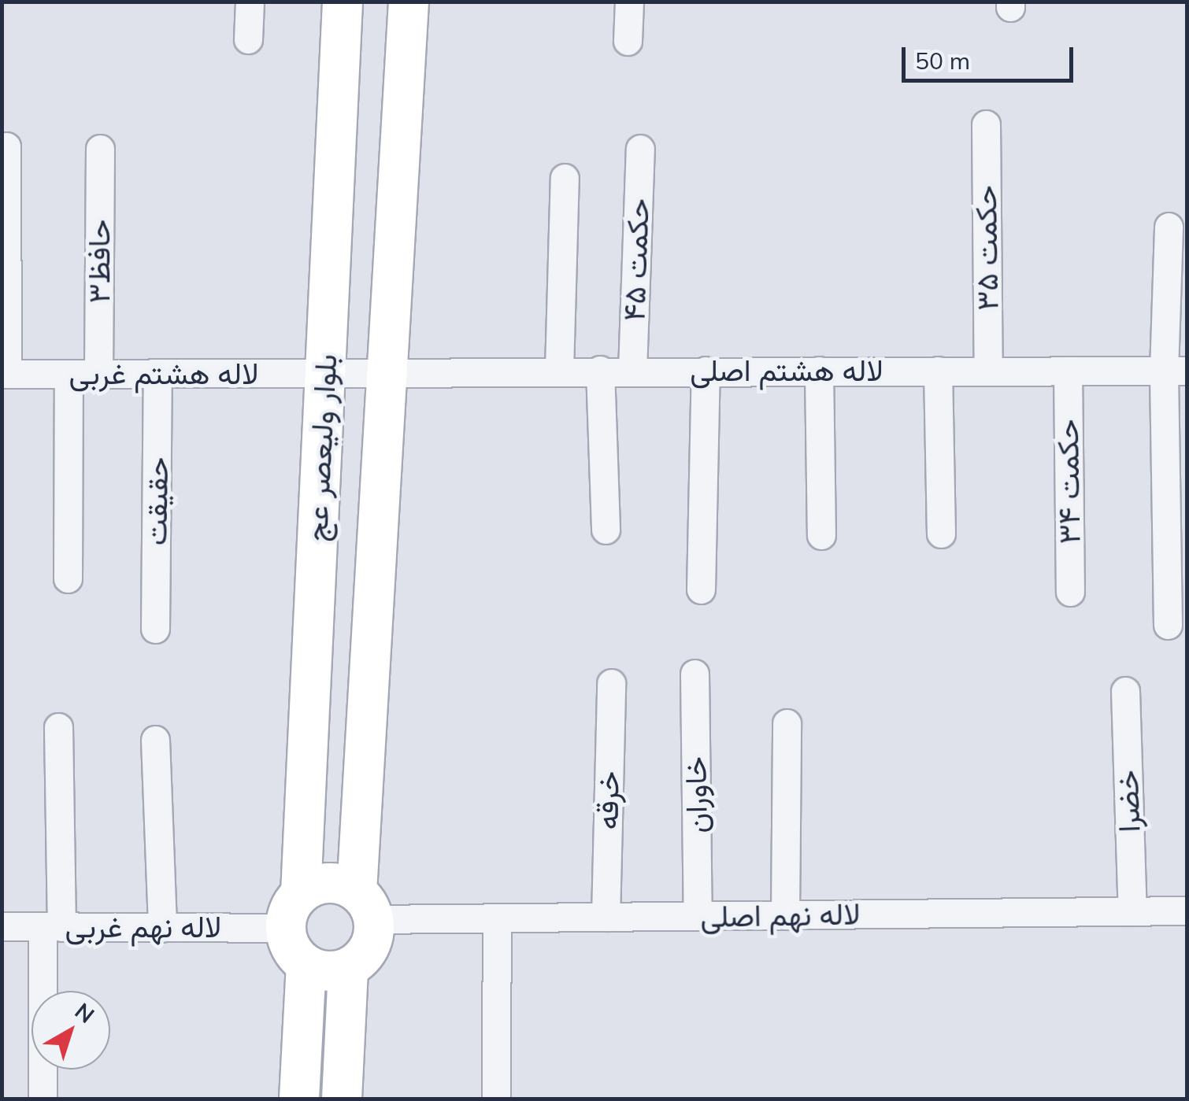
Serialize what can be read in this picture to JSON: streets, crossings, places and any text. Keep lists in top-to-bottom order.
{
  "streets": {
    "main road": ["بلوار ولیعصر عج"],
    "street": [
      "حکمت ۳۵",
      "حکمت ۴۵",
      "حافظ۳",
      "لاله هشتم اصلی",
      "لاله هشتم غربی",
      "حکمت ۳۴",
      "حقیقت",
      "خاوران",
      "خرقه",
      "خضرا",
      "لاله نهم اصلی",
      "لاله نهم غربی"
    ]
  },
  "crossings": [
    ["حکمت ۳۵", "لاله هشتم اصلی"],
    ["حکمت ۴۵", "لاله هشتم اصلی"],
    ["حافظ۳", "لاله هشتم غربی"],
    ["لاله هشتم اصلی", "لاله هشتم غربی"],
    ["لاله هشتم اصلی", "بلوار ولیعصر عج"],
    ["لاله هشتم اصلی", "حکمت ۳۴"],
    ["لاله هشتم غربی", "بلوار ولیعصر عج"],
    ["لاله هشتم غربی", "حقیقت"],
    ["بلوار ولیعصر عج", "لاله نهم اصلی"],
    ["بلوار ولیعصر عج", "لاله نهم غربی"],
    ["خاوران", "لاله نهم اصلی"],
    ["خرقه", "لاله نهم اصلی"],
    ["خضرا", "لاله نهم اصلی"],
    ["لاله نهم اصلی", "لاله نهم غربی"]
  ],
  "scale_bar": "50 m",
  "north": "top right"
}
